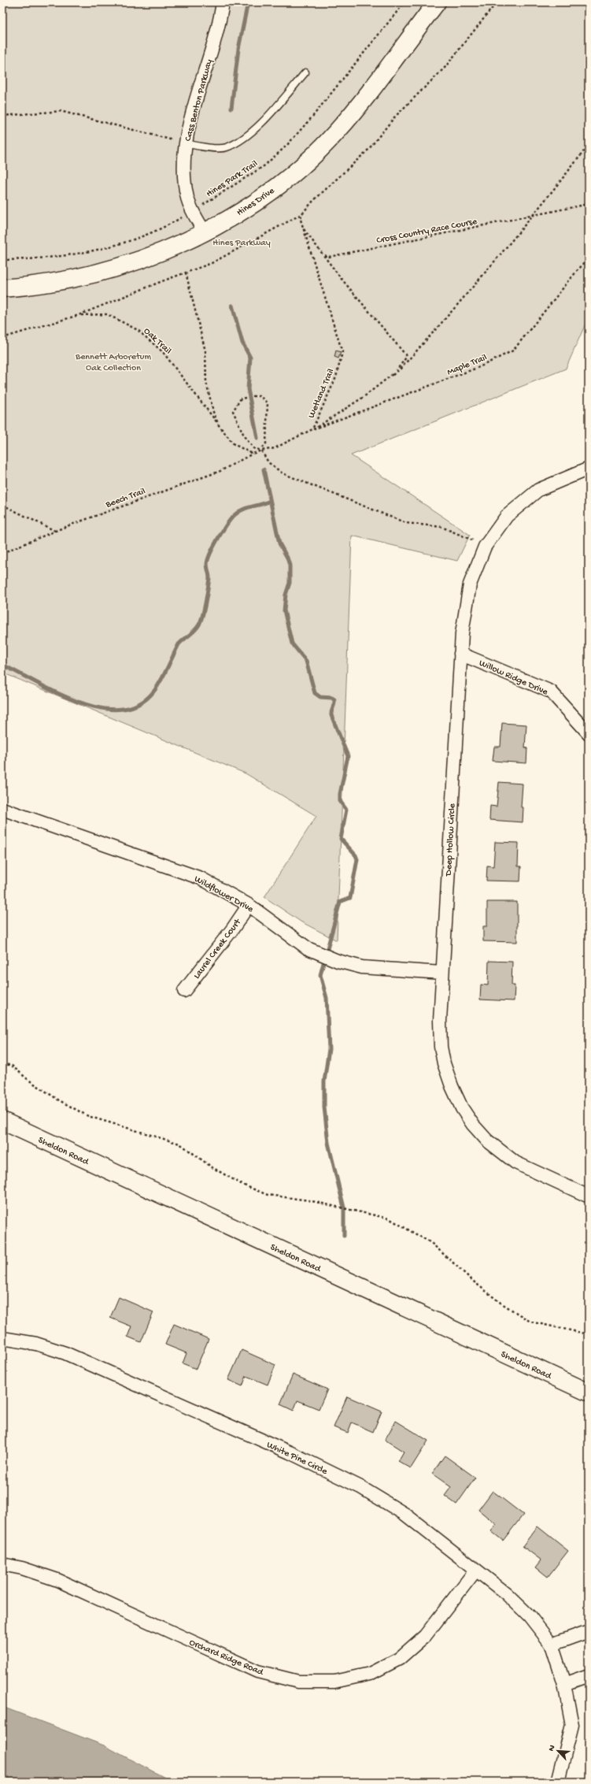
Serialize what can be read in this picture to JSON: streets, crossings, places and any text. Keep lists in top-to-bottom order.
{
  "streets": {
    "main road": ["Hines Drive", "Sheldon Road"],
    "street": [
      "Cass Benton Parkway",
      "Willow Ridge Drive",
      "Deep Hollow Circle",
      "Wildflower Drive",
      "Laurel Creek Court",
      "White Pine Circle",
      "Orchard Ridge Road"
    ],
    "path": [
      "Hines Park Trail",
      "Cross Country Race Course",
      "Oak Trail",
      "Maple Trail",
      "Wetland Trail",
      "Beech Trail"
    ]
  },
  "crossings": [
    ["Cass Benton Parkway", "Hines Park Trail"],
    ["Cass Benton Parkway", "Hines Drive"],
    ["Maple Trail", "Wetland Trail"],
    ["Wetland Trail", "Beech Trail"],
    ["Willow Ridge Drive", "Deep Hollow Circle"],
    ["Deep Hollow Circle", "Wildflower Drive"],
    ["Wildflower Drive", "Laurel Creek Court"],
    ["White Pine Circle", "Orchard Ridge Road"]
  ],
  "parks": ["Hines Parkway", "Bennett Arboretum Oak Collection"],
  "north": "top left"
}
